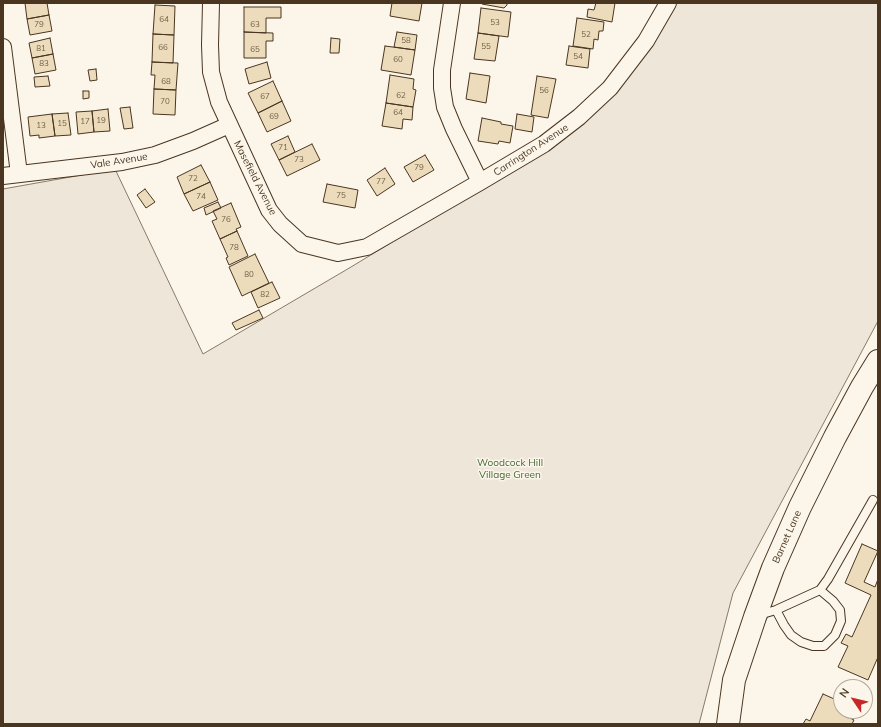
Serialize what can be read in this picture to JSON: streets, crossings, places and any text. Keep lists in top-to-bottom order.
{
  "streets": {
    "main road": ["Barnet Lane"],
    "street": ["Carrington Avenue", "Vale Avenue", "Masefield Avenue"]
  },
  "crossings": [
    ["Carrington Avenue", "Masefield Avenue"],
    ["Vale Avenue", "Masefield Avenue"]
  ],
  "parks": ["Woodcock Hill Village Green"],
  "house_numbers": [
    "64",
    "53",
    "79",
    "63",
    "52",
    "58",
    "55",
    "66",
    "81",
    "65",
    "54",
    "60",
    "83",
    "68",
    "56",
    "62",
    "67",
    "70",
    "64",
    "69",
    "19",
    "17",
    "15",
    "13",
    "71",
    "73",
    "79",
    "72",
    "77",
    "75",
    "74",
    "76",
    "78",
    "80",
    "82"
  ],
  "north": "top left"
}
